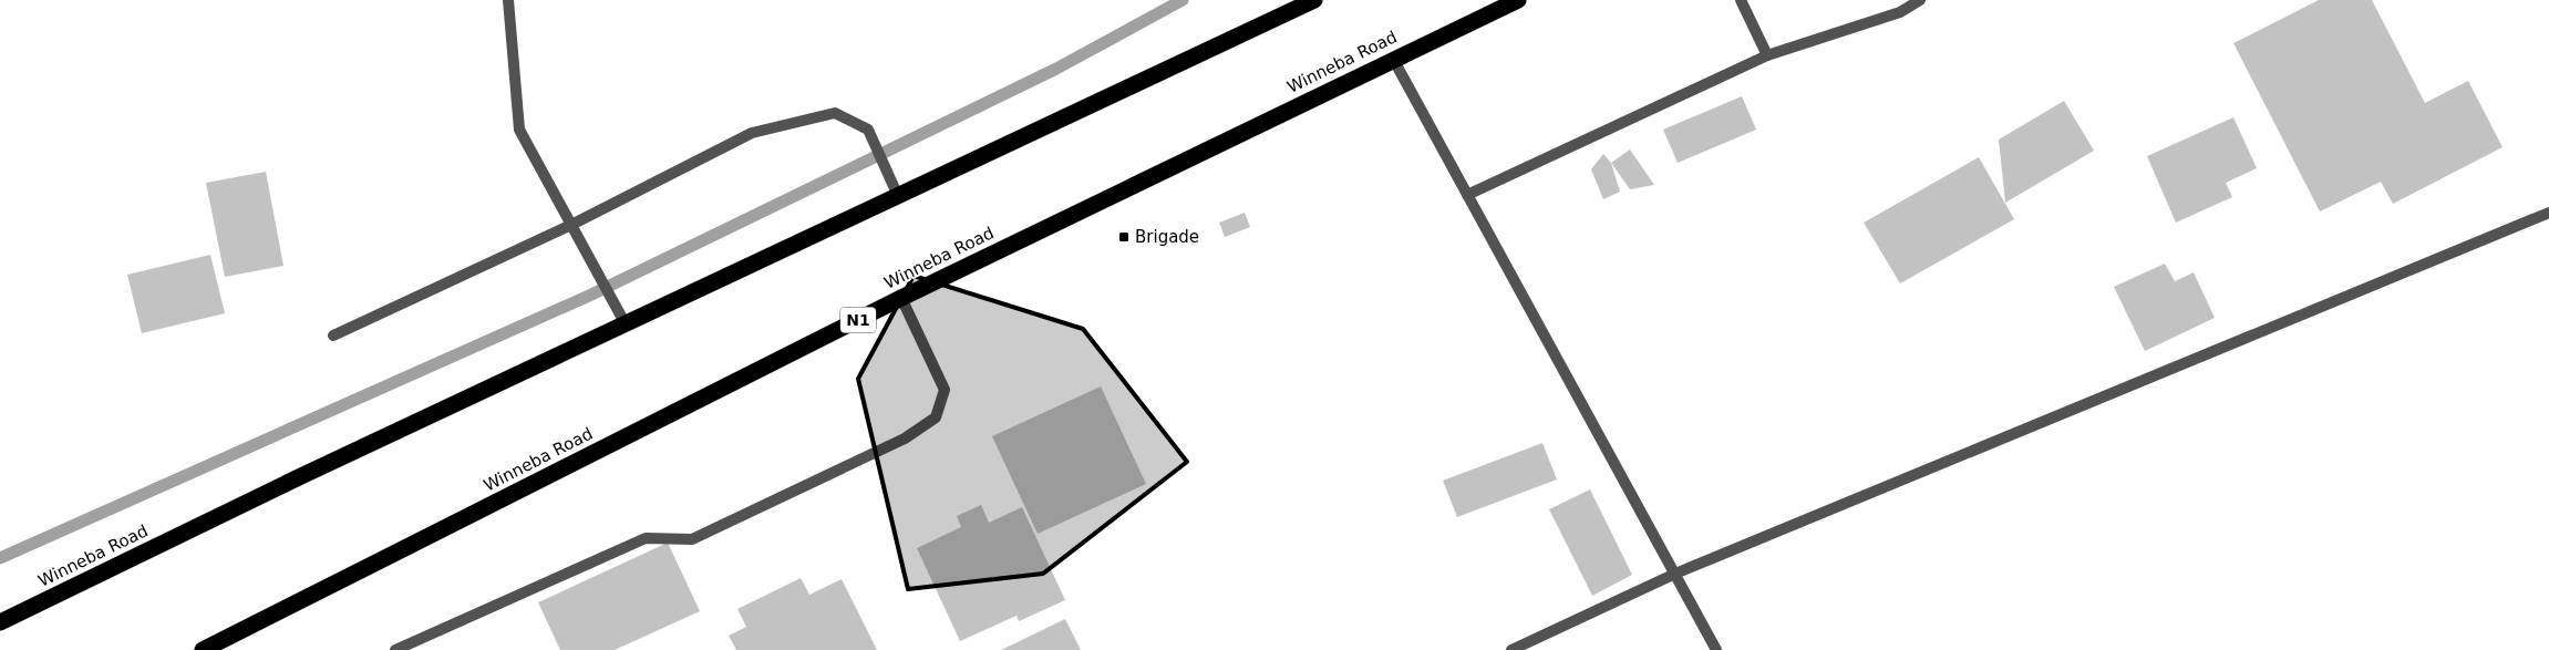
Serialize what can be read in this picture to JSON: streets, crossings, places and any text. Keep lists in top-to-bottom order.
{
  "streets": {
    "highway": ["Winneba Road", "N1"]
  },
  "places": {
    "transit": ["Brigade"]
  }
}
